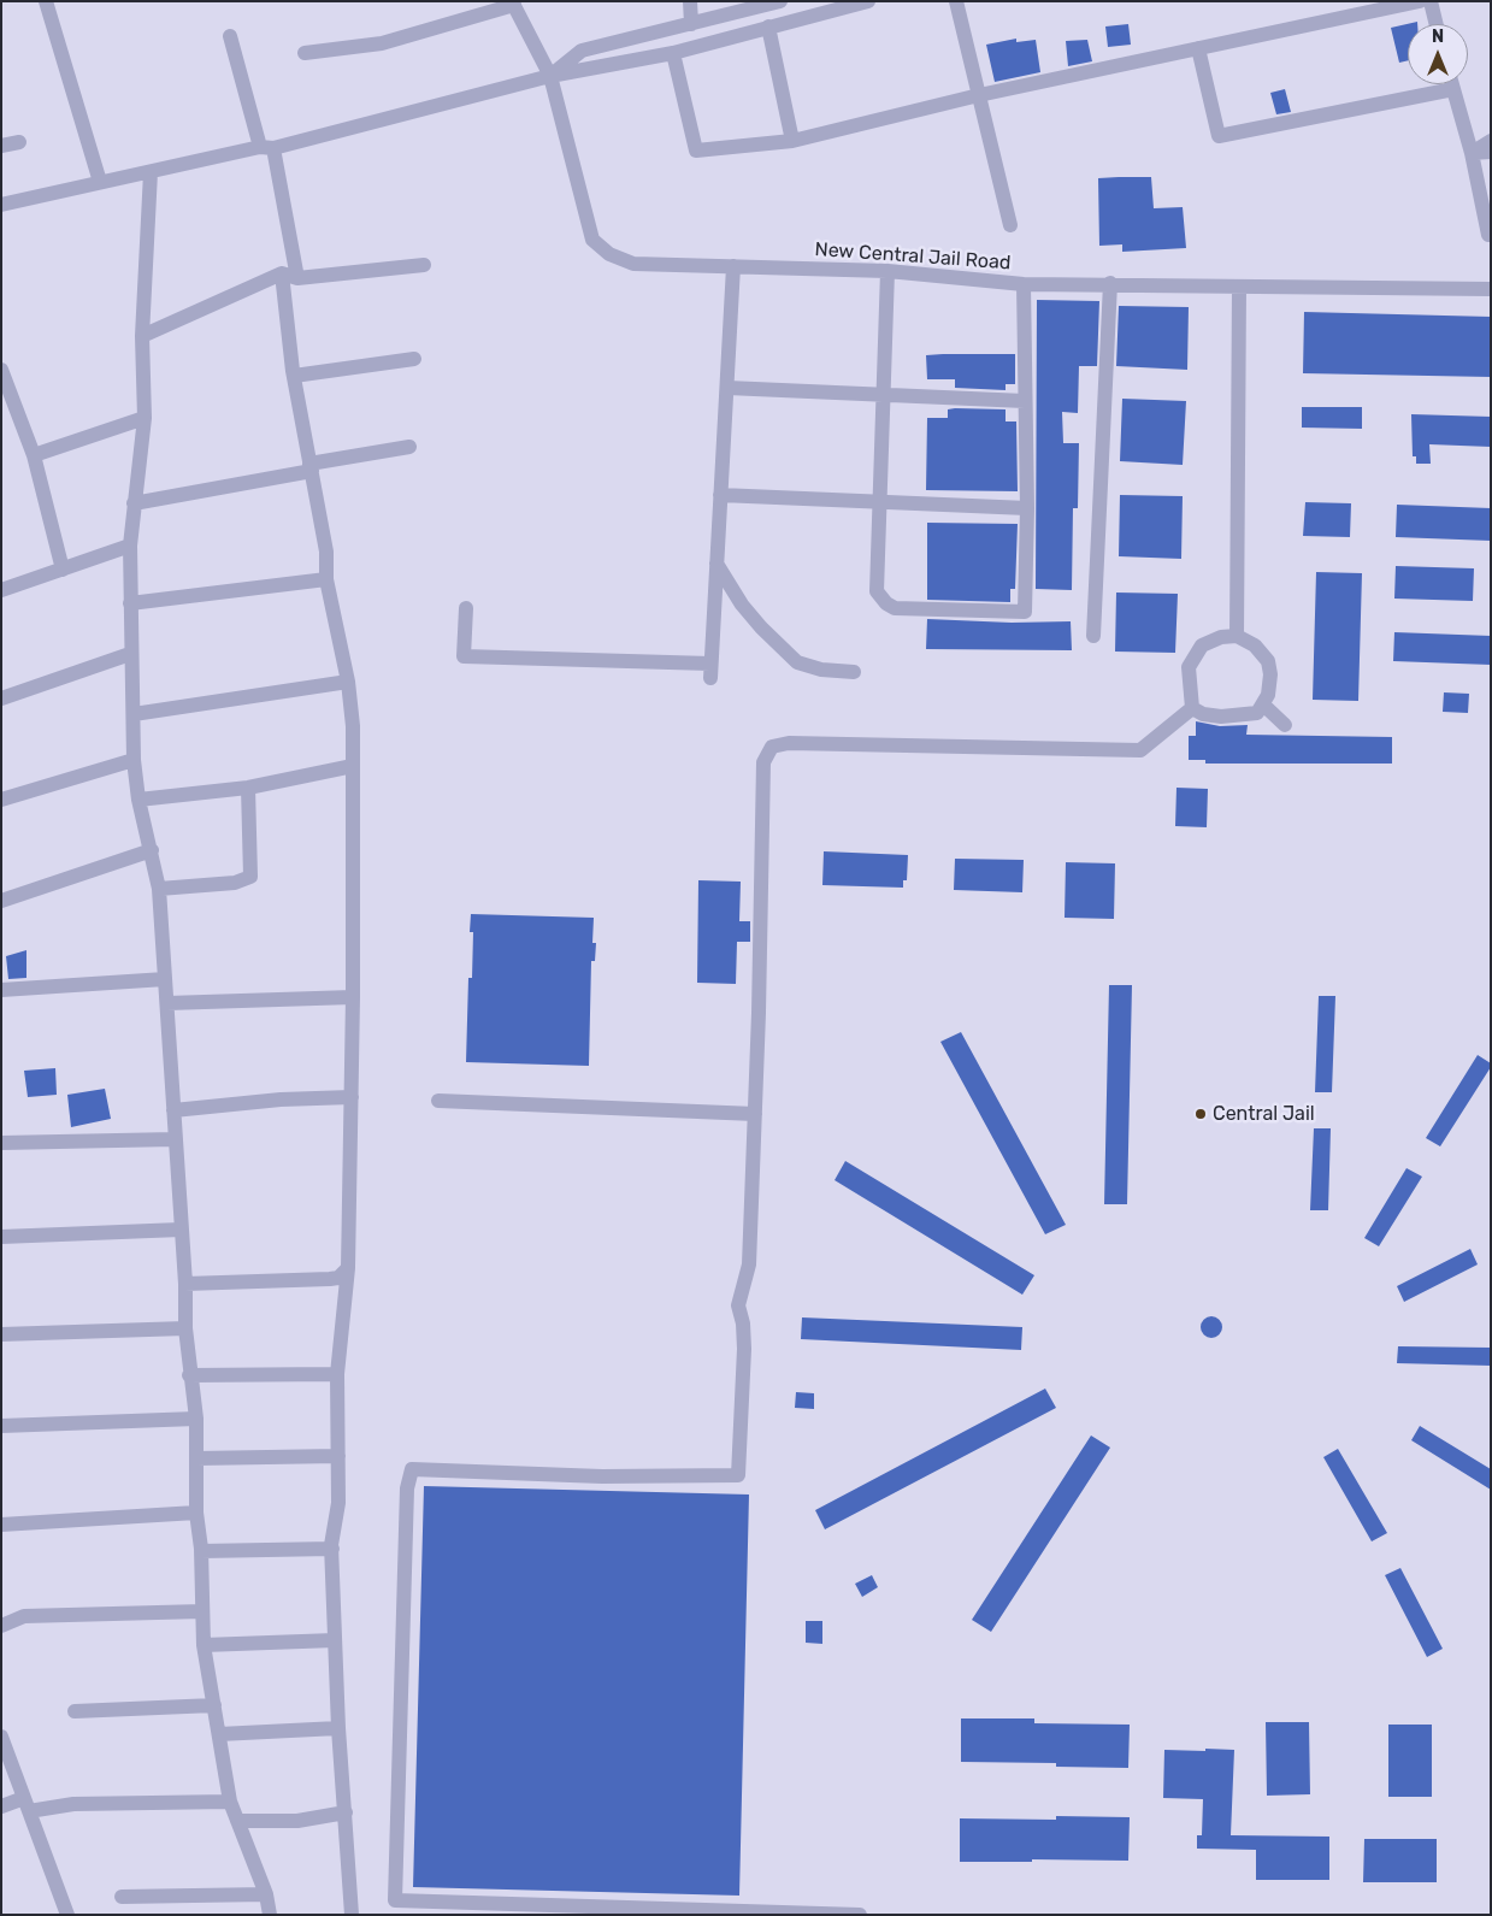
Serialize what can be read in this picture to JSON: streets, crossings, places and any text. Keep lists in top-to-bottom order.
{
  "streets": {
    "street": ["New Central Jail Road"]
  },
  "places": ["Central Jail"],
  "north": "top"
}
